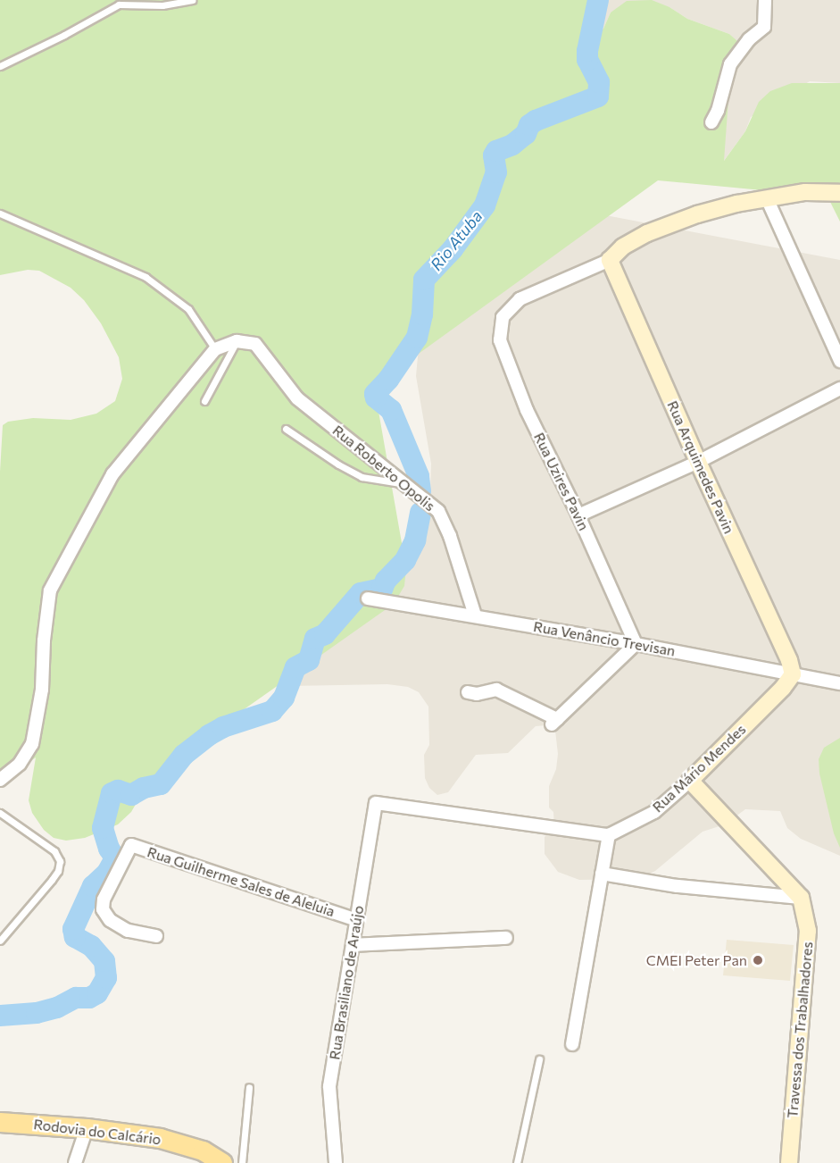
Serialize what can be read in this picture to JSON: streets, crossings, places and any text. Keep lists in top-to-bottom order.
{
  "streets": {
    "main road": ["Rodovia do Calcário"],
    "street": [
      "Rua Arquimedes Pavin",
      "Rua Roberto Opolis",
      "Rua Uzires Pavin",
      "Rua Venâncio Trevisan",
      "Rua Mário Mendes",
      "Rua Guilherme Sales de Aleluia",
      "Rua Brasiliano de Araújo",
      "Travessa dos Trabalhadores"
    ]
  },
  "crossings": [
    ["Rua Arquimedes Pavin", "Rua Uzires Pavin"],
    ["Rua Arquimedes Pavin", "Rua Venâncio Trevisan"],
    ["Rua Arquimedes Pavin", "Rua Mário Mendes"],
    ["Rua Roberto Opolis", "Rua Venâncio Trevisan"],
    ["Rua Uzires Pavin", "Rua Venâncio Trevisan"],
    ["Rua Venâncio Trevisan", "Rua Mário Mendes"],
    ["Rua Mário Mendes", "Rua Brasiliano de Araújo"],
    ["Rua Guilherme Sales de Aleluia", "Rua Brasiliano de Araújo"]
  ],
  "water": ["Rio Atuba"],
  "places": ["CMEI Peter Pan"]
}
